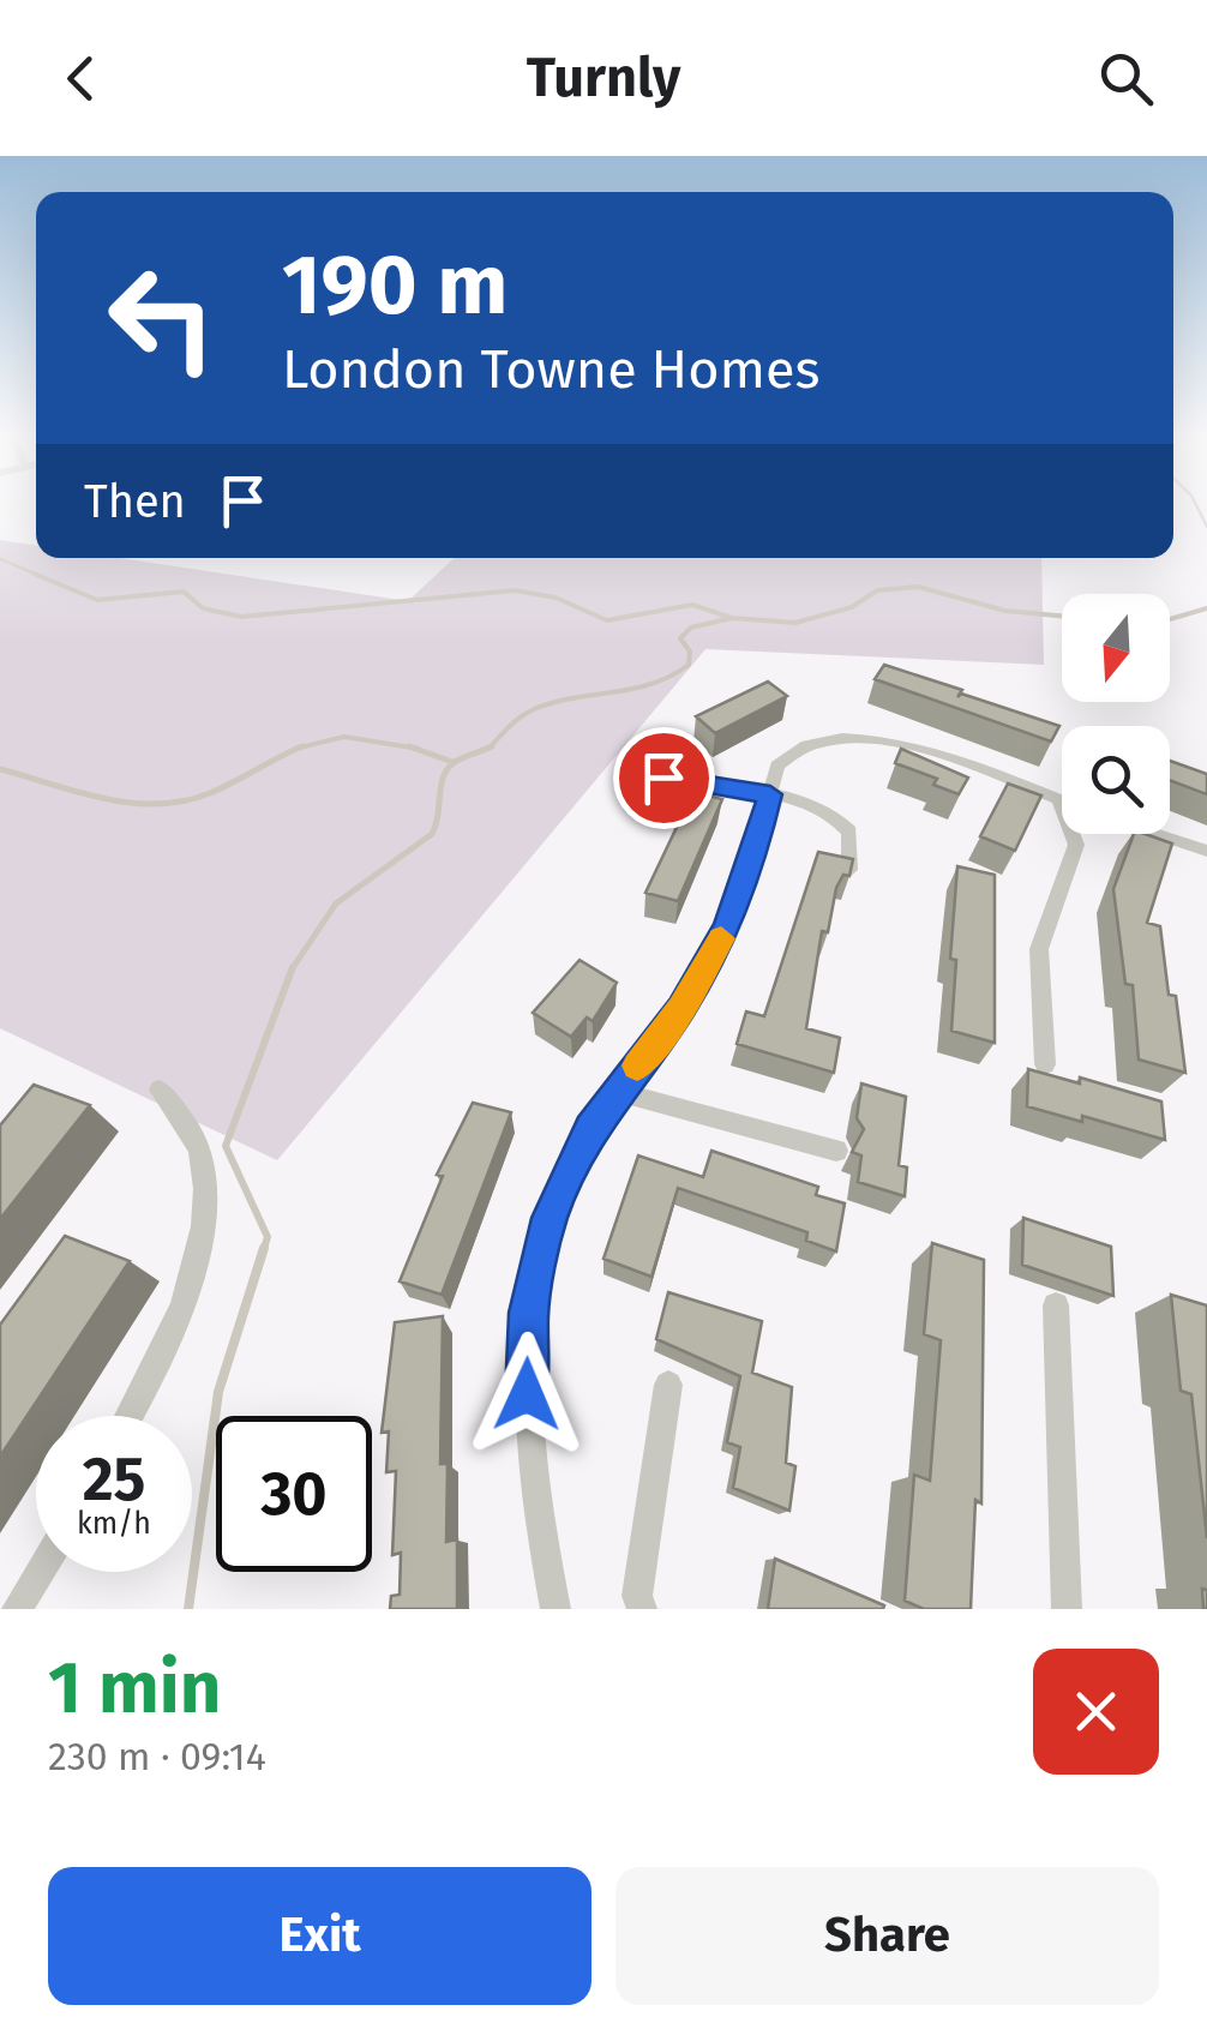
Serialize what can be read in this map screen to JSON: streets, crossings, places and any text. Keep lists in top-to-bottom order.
{
  "north": "bottom",
  "page": {
    "header": "Turnly",
    "turn": ["190 m", "London Towne Homes"],
    "then": "Then",
    "speed": "25 km/h",
    "limit": "30",
    "heading": ["1 min", "230 m · 09:14"],
    "buttons": ["Exit", "Share"]
  }
}
